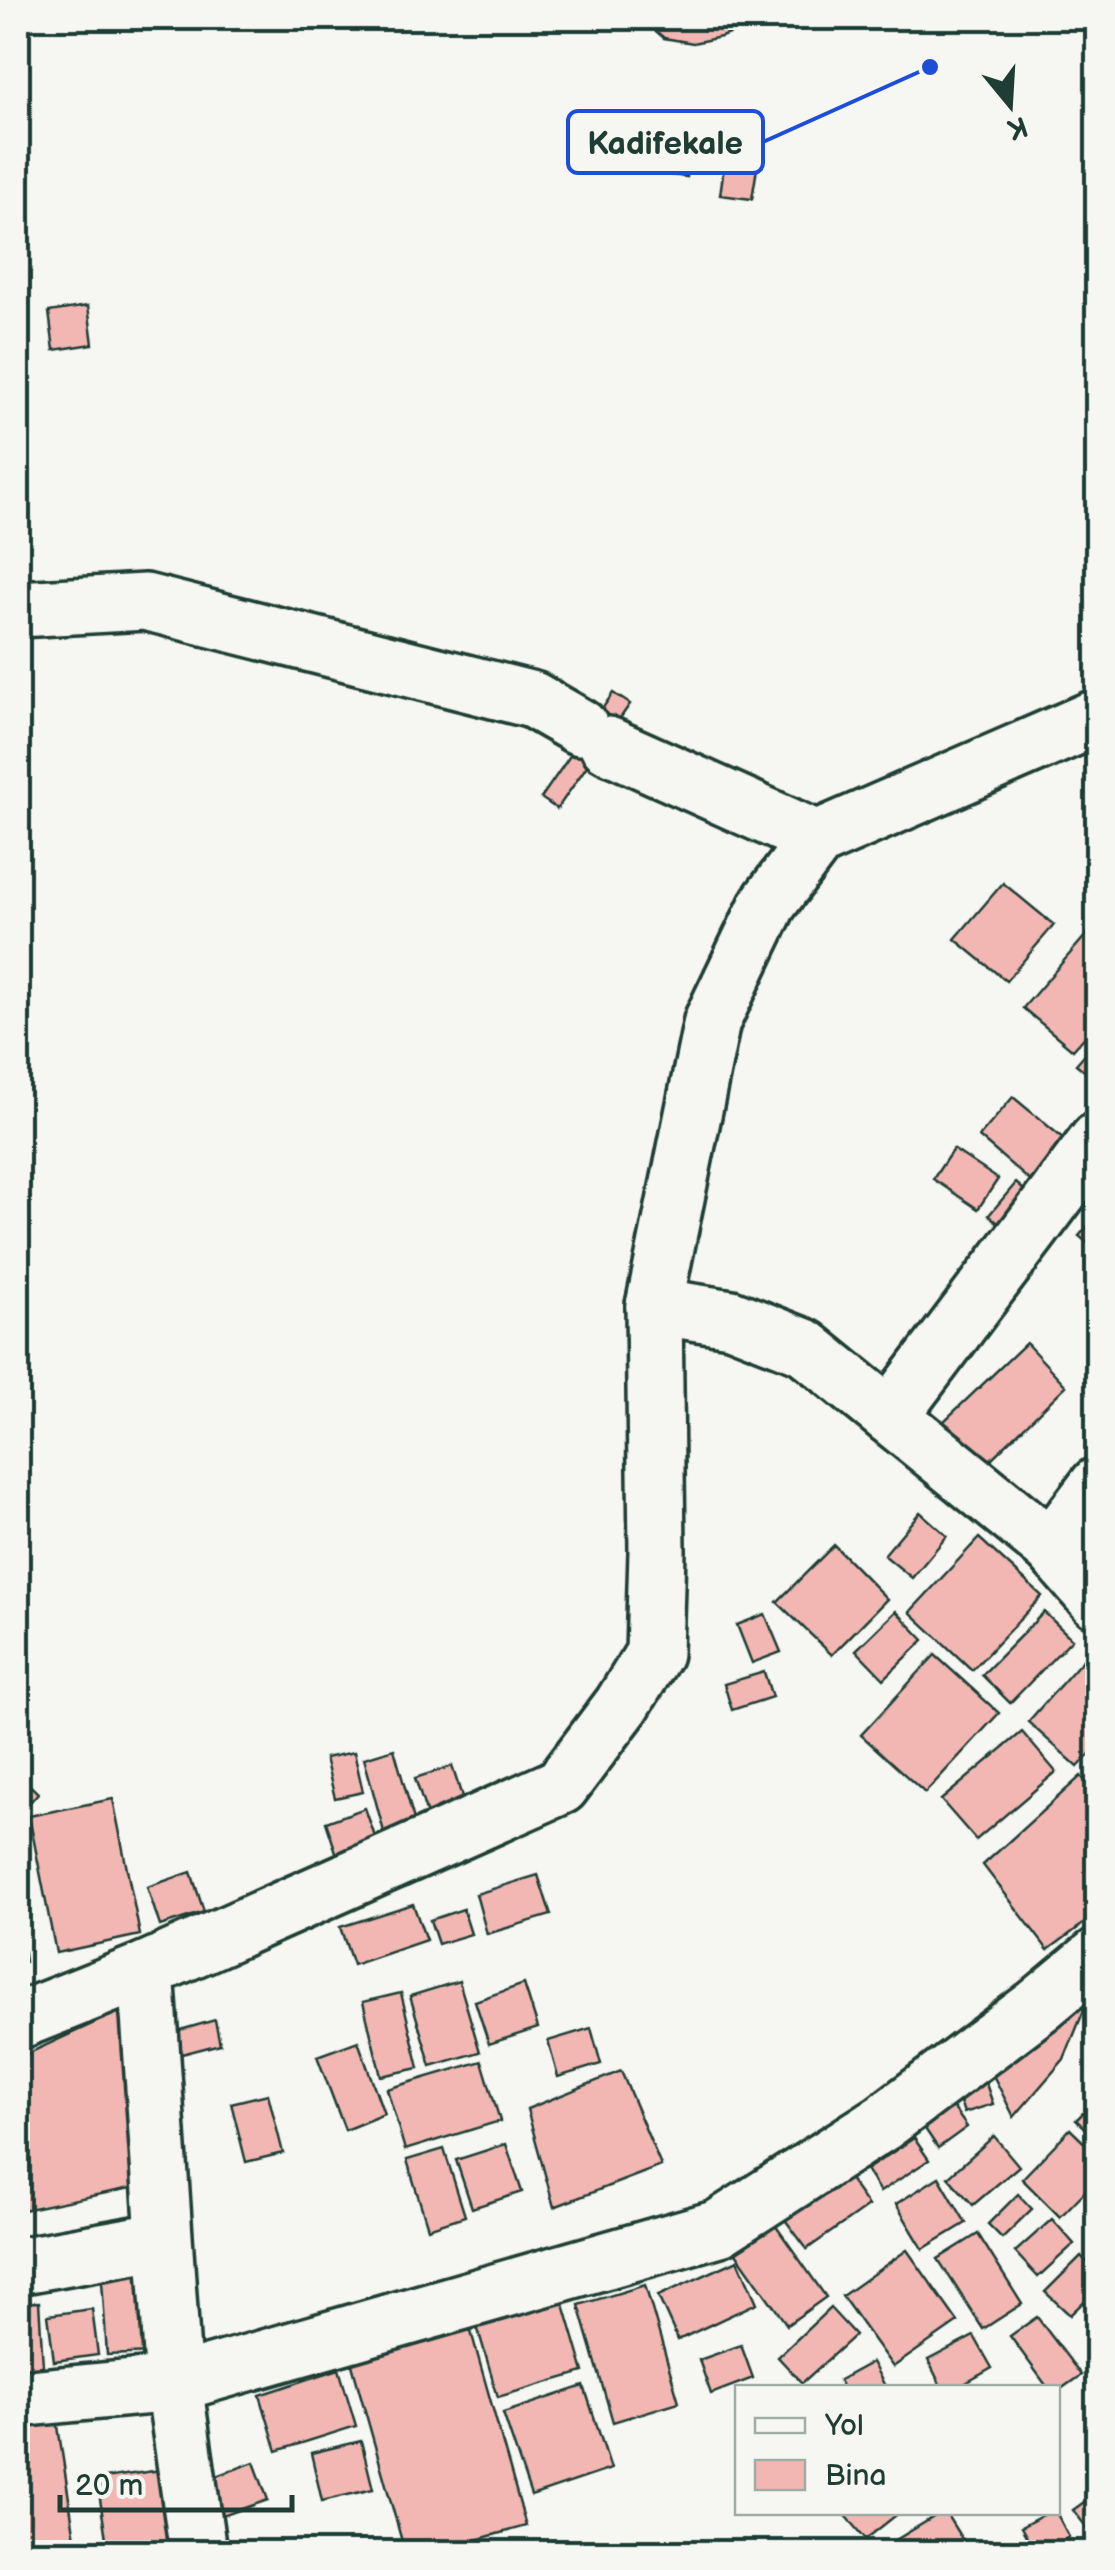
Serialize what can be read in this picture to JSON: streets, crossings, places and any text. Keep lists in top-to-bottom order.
{
  "places": ["Kadifekale"],
  "legend": ["Yol", "Bina"],
  "scale_bar": "20 m",
  "north": "bottom"
}
